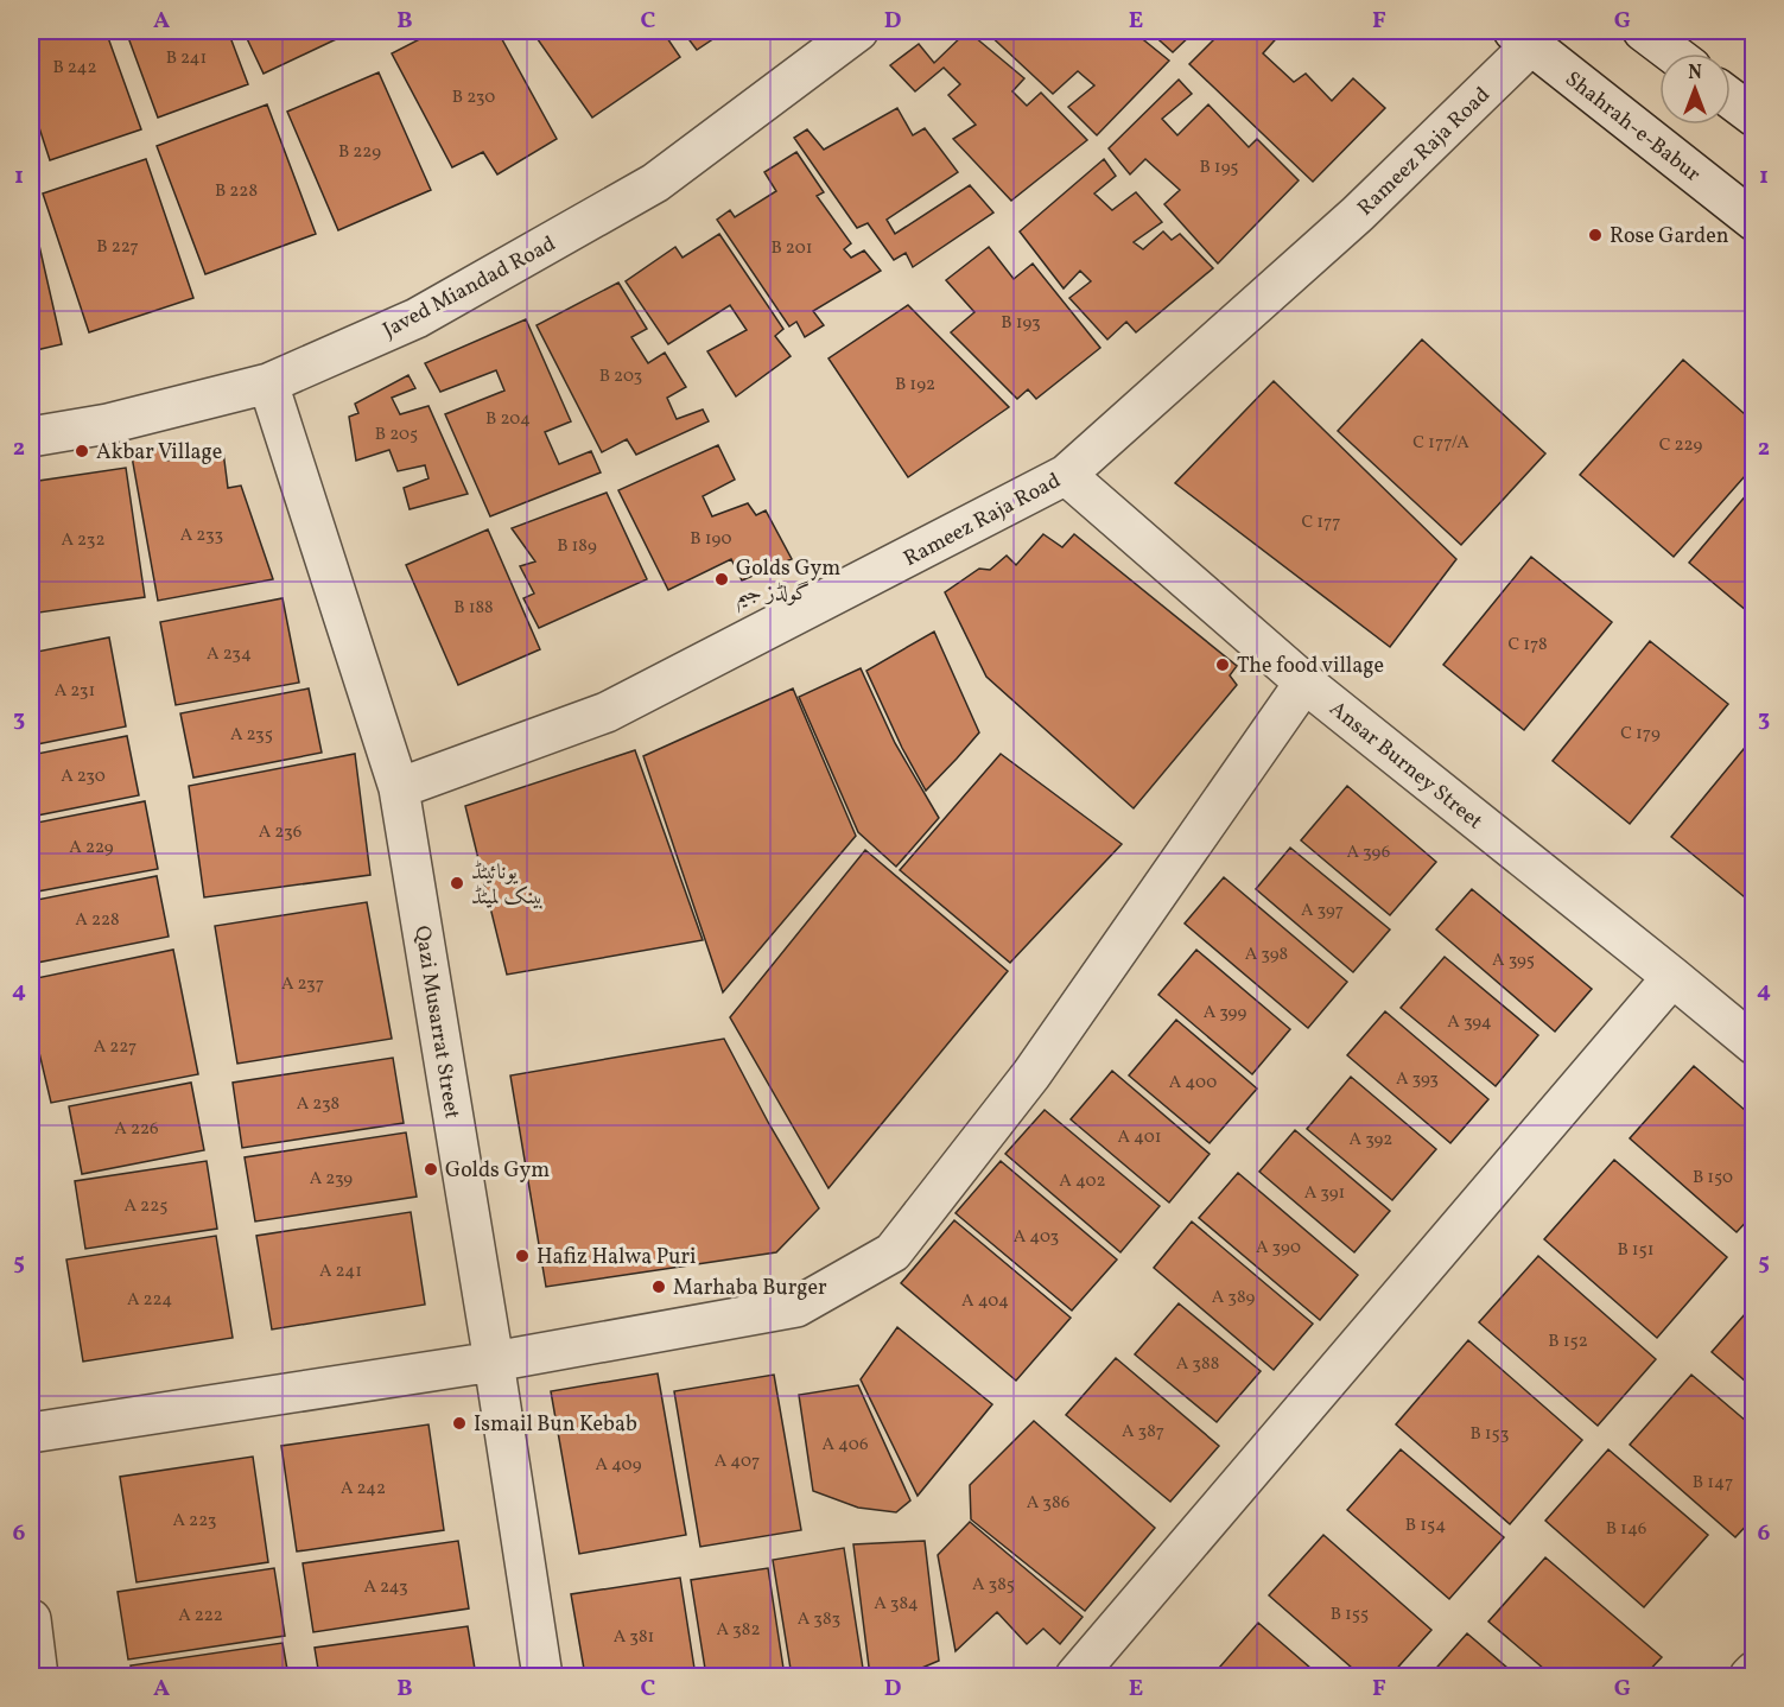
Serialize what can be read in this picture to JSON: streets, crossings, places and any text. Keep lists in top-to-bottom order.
{
  "streets": {
    "street": [
      "Shahrah-e-Babur",
      "Rameez Raja Road",
      "Javed Miandad Road",
      "Ansar Burney Street",
      "Qazi Musarrat Street"
    ]
  },
  "crossings": [
    ["Shahrah-e-Babur", "Rameez Raja Road"],
    ["Rameez Raja Road", "Ansar Burney Street"],
    ["Rameez Raja Road", "Qazi Musarrat Street"],
    ["Javed Miandad Road", "Qazi Musarrat Street"]
  ],
  "places": [
    "Rose Garden",
    "Akbar Village",
    "Golds Gym گولڈز جیم",
    "The food village",
    "یونائیٹڈ بینک لمیٹڈ",
    "Golds Gym",
    "Hafiz Halwa Puri",
    "Marhaba Burger",
    "Ismail Bun Kebab"
  ],
  "house_numbers": [
    "B 241",
    "B 242",
    "B 230",
    "B 229",
    "B 195",
    "B 228",
    "B 227",
    "B 201",
    "B 193",
    "B 203",
    "B 192",
    "B 204",
    "B 205",
    "C 177/A",
    "C 229",
    "C 177",
    "A 233",
    "B 190",
    "A 232",
    "B 189",
    "B 188",
    "C 178",
    "A 234",
    "A 231",
    "C 179",
    "A 235",
    "A 230",
    "A 236",
    "A 229",
    "A 396",
    "A 397",
    "A 228",
    "A 398",
    "A 395",
    "A 237",
    "A 399",
    "A 394",
    "A 227",
    "A 393",
    "A 400",
    "A 238",
    "A 226",
    "A 401",
    "A 392",
    "B 150",
    "A 239",
    "A 402",
    "A 391",
    "A 225",
    "A 403",
    "A 390",
    "B 151",
    "A 241",
    "A 389",
    "A 224",
    "A 404",
    "B 152",
    "A 388",
    "A 387",
    "B 153",
    "A 406",
    "A 407",
    "A 409",
    "B 147",
    "A 242",
    "A 386",
    "A 223",
    "B 154",
    "B 146",
    "A 385",
    "A 243",
    "A 384",
    "B 155",
    "A 222",
    "A 383",
    "A 382",
    "A 381"
  ],
  "north": "top",
  "grid": {
    "columns": [
      "A",
      "B",
      "C",
      "D",
      "E",
      "F",
      "G"
    ],
    "rows": [
      "1",
      "2",
      "3",
      "4",
      "5",
      "6"
    ]
  }
}
